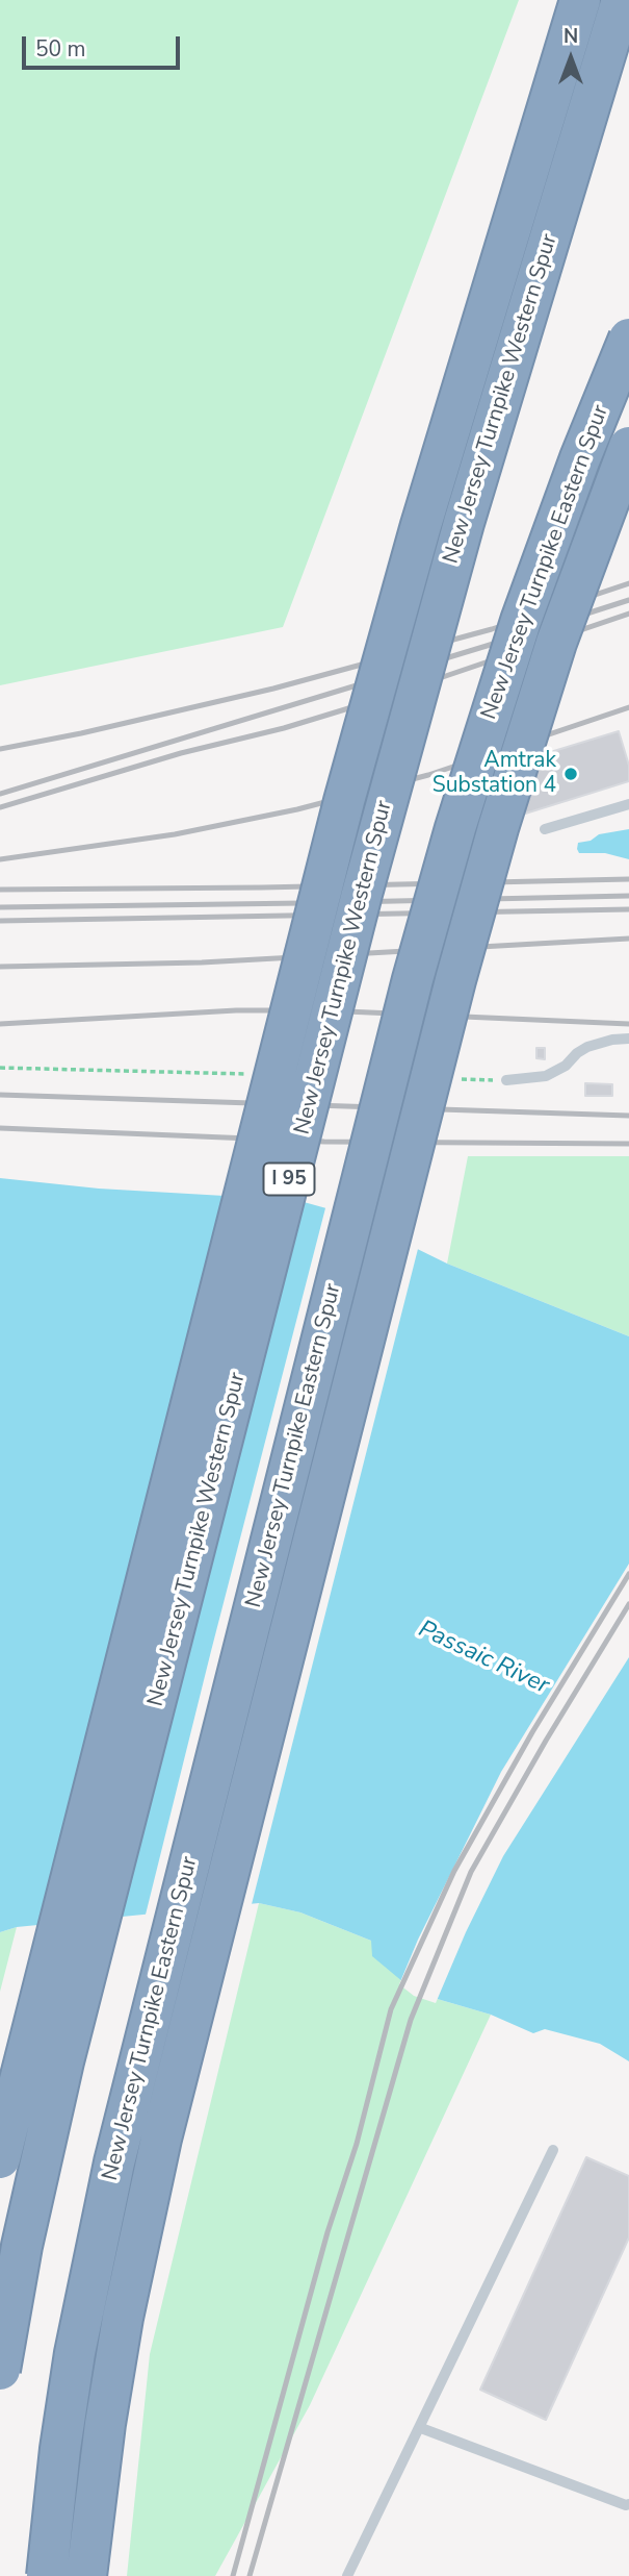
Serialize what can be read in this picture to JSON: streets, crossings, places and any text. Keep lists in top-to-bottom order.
{
  "streets": {
    "highway": ["New Jersey Turnpike Western Spur", "New Jersey Turnpike Eastern Spur", "I 95"]
  },
  "water": ["Passaic River"],
  "places": ["Amtrak Substation 4"],
  "scale_bar": "50 m",
  "north": "top"
}
